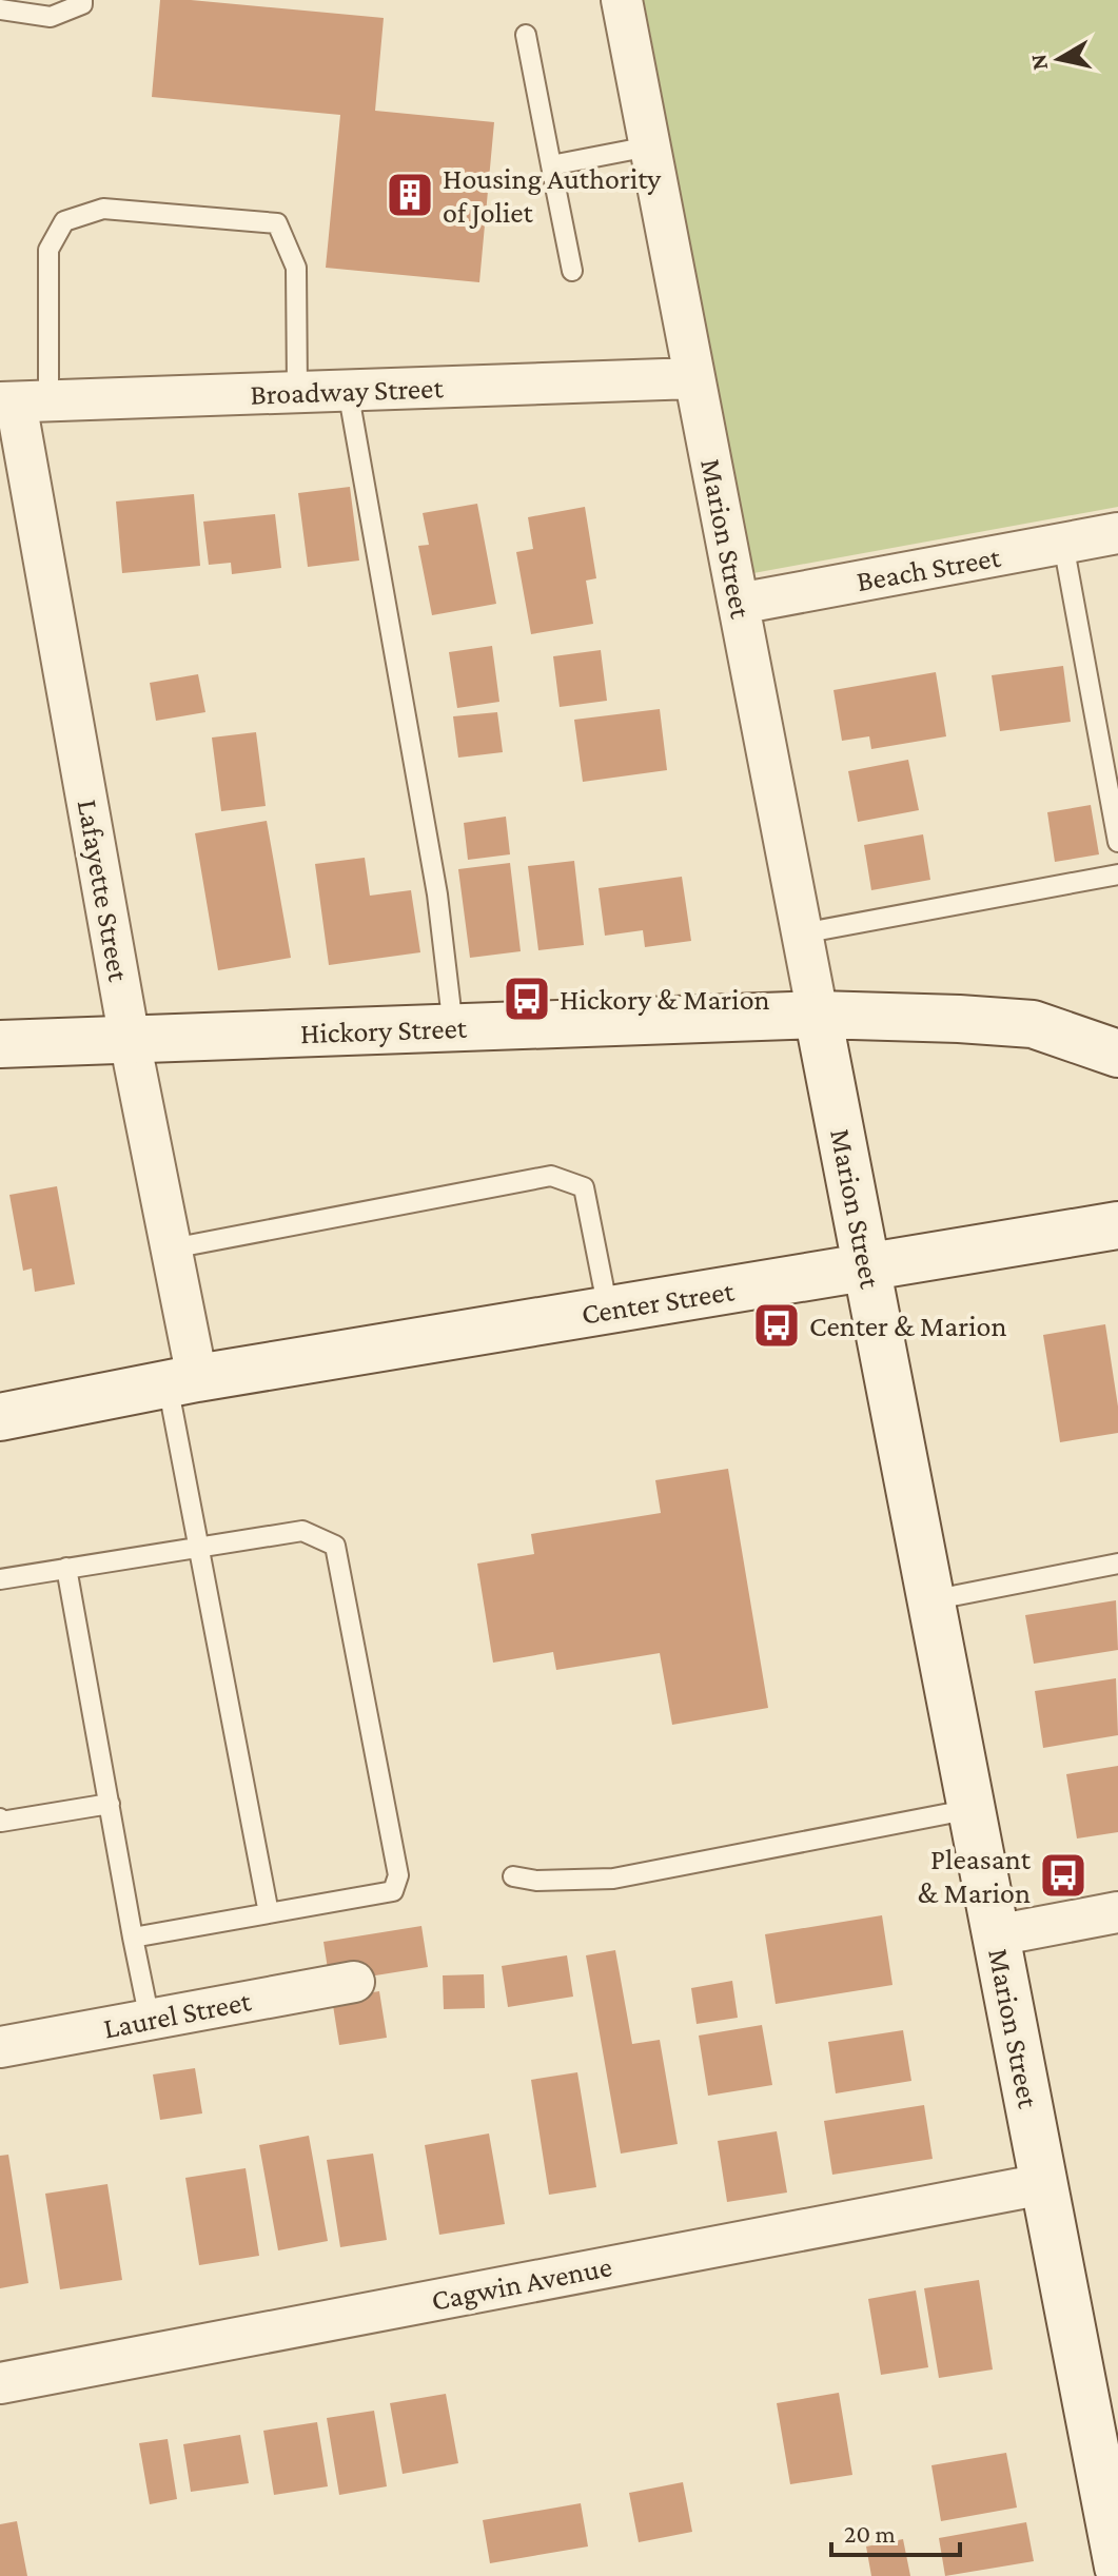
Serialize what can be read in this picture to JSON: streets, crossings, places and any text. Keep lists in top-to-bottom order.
{
  "streets": {
    "street": [
      "Broadway Street",
      "Marion Street",
      "Beach Street",
      "Lafayette Street",
      "Hickory Street",
      "Center Street",
      "Laurel Street",
      "Cagwin Avenue"
    ]
  },
  "crossings": [
    ["Broadway Street", "Marion Street"],
    ["Broadway Street", "Lafayette Street"],
    ["Marion Street", "Beach Street"],
    ["Marion Street", "Hickory Street"],
    ["Marion Street", "Center Street"],
    ["Marion Street", "Cagwin Avenue"],
    ["Lafayette Street", "Hickory Street"],
    ["Lafayette Street", "Center Street"]
  ],
  "places": {
    "building": ["Housing Authority of Joliet"],
    "bus stop": ["Hickory & Marion", "Center & Marion", "Pleasant & Marion"]
  },
  "scale_bar": "20 m",
  "north": "left"
}
